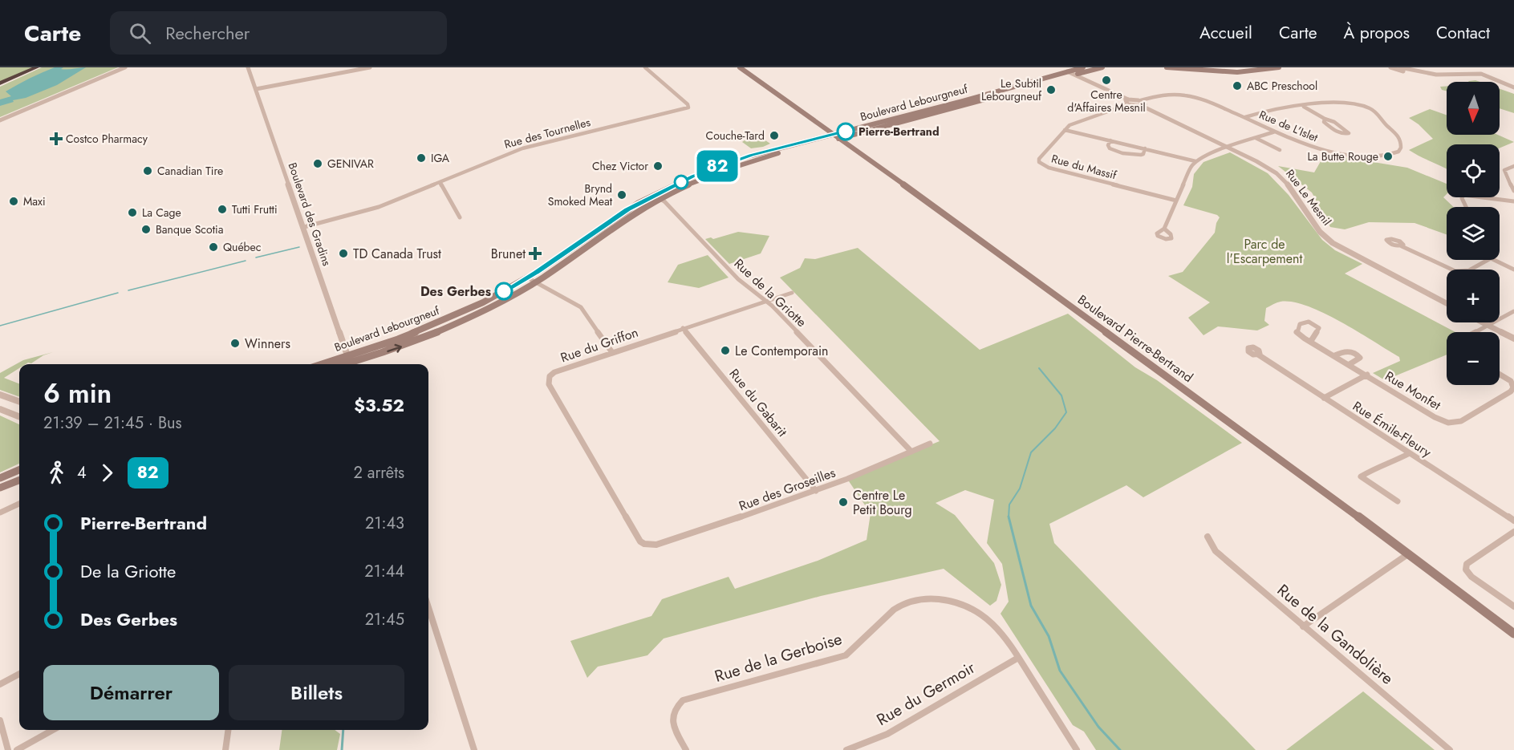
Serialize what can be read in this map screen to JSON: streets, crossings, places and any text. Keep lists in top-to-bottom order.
{
  "streets": {
    "main road": ["Boulevard Lebourgneuf", "Boulevard Pierre-Bertrand"],
    "street": [
      "Rue de L'Islet",
      "Rue des Tournelles",
      "Rue du Massif",
      "Rue Le Mesnil",
      "Boulevard des Gradins",
      "Rue de la Griotte",
      "Rue du Griffon",
      "Rue Monfet",
      "Rue du Gabarit",
      "Rue Émile-Fleury",
      "Rue des Groseilles",
      "Rue de la Gandolière",
      "Rue de la Gerboise",
      "Rue du Germoir"
    ]
  },
  "crossings": [
    ["Boulevard Lebourgneuf", "Boulevard des Gradins"],
    ["Boulevard Lebourgneuf", "Rue de la Griotte"],
    ["Boulevard Lebourgneuf", "Boulevard Pierre-Bertrand"],
    ["Rue de L'Islet", "Rue Le Mesnil"],
    ["Rue des Tournelles", "Boulevard des Gradins"],
    ["Rue du Massif", "Rue Le Mesnil"],
    ["Rue de la Griotte", "Rue du Griffon"],
    ["Rue de la Griotte", "Rue des Groseilles"],
    ["Rue du Griffon", "Rue du Gabarit"],
    ["Rue du Griffon", "Rue des Groseilles"],
    ["Rue Monfet", "Rue Émile-Fleury"],
    ["Rue du Gabarit", "Rue des Groseilles"],
    ["Rue de la Gerboise", "Rue du Germoir"]
  ],
  "parks": ["Parc de l'Escarpement"],
  "places": {
    "other": [
      "Centre d'Affaires Mesnil",
      "ABC Preschool",
      "Le Subtil Lebourgneuf",
      "Pierre-Bertrand",
      "Couche-Tard",
      "La Butte Rouge",
      "IGA",
      "GENIVAR",
      "Chez Victor",
      "Canadian Tire",
      "Brynd Smoked Meat",
      "Maxi",
      "Tutti Frutti",
      "La Cage",
      "Banque Scotia",
      "Québec",
      "TD Canada Trust",
      "Des Gerbes",
      "Winners",
      "Le Contemporain",
      "Centre Le Petit Bourg"
    ],
    "health": ["Costco Pharmacy", "Brunet"]
  },
  "lines": ["bus line 82"],
  "north": "bottom",
  "page": {
    "header": "Carte",
    "search": "Rechercher",
    "nav": [
      "Accueil",
      "Carte",
      "À propos",
      "Contact"
    ],
    "on_map": "82",
    "map_buttons": ["+", "−"],
    "heading": ["6 min", "21:39 – 21:45 · Bus", "$3.52"],
    "legs": ["4", "82", "2 arrêts"],
    "list": [
      {
        "name": "Pierre-Bertrand",
        "value": "21:43"
      },
      {
        "name": "De la Griotte",
        "value": "21:44"
      },
      {
        "name": "Des Gerbes",
        "value": "21:45"
      }
    ],
    "buttons": ["Démarrer", "Billets"]
  }
}
